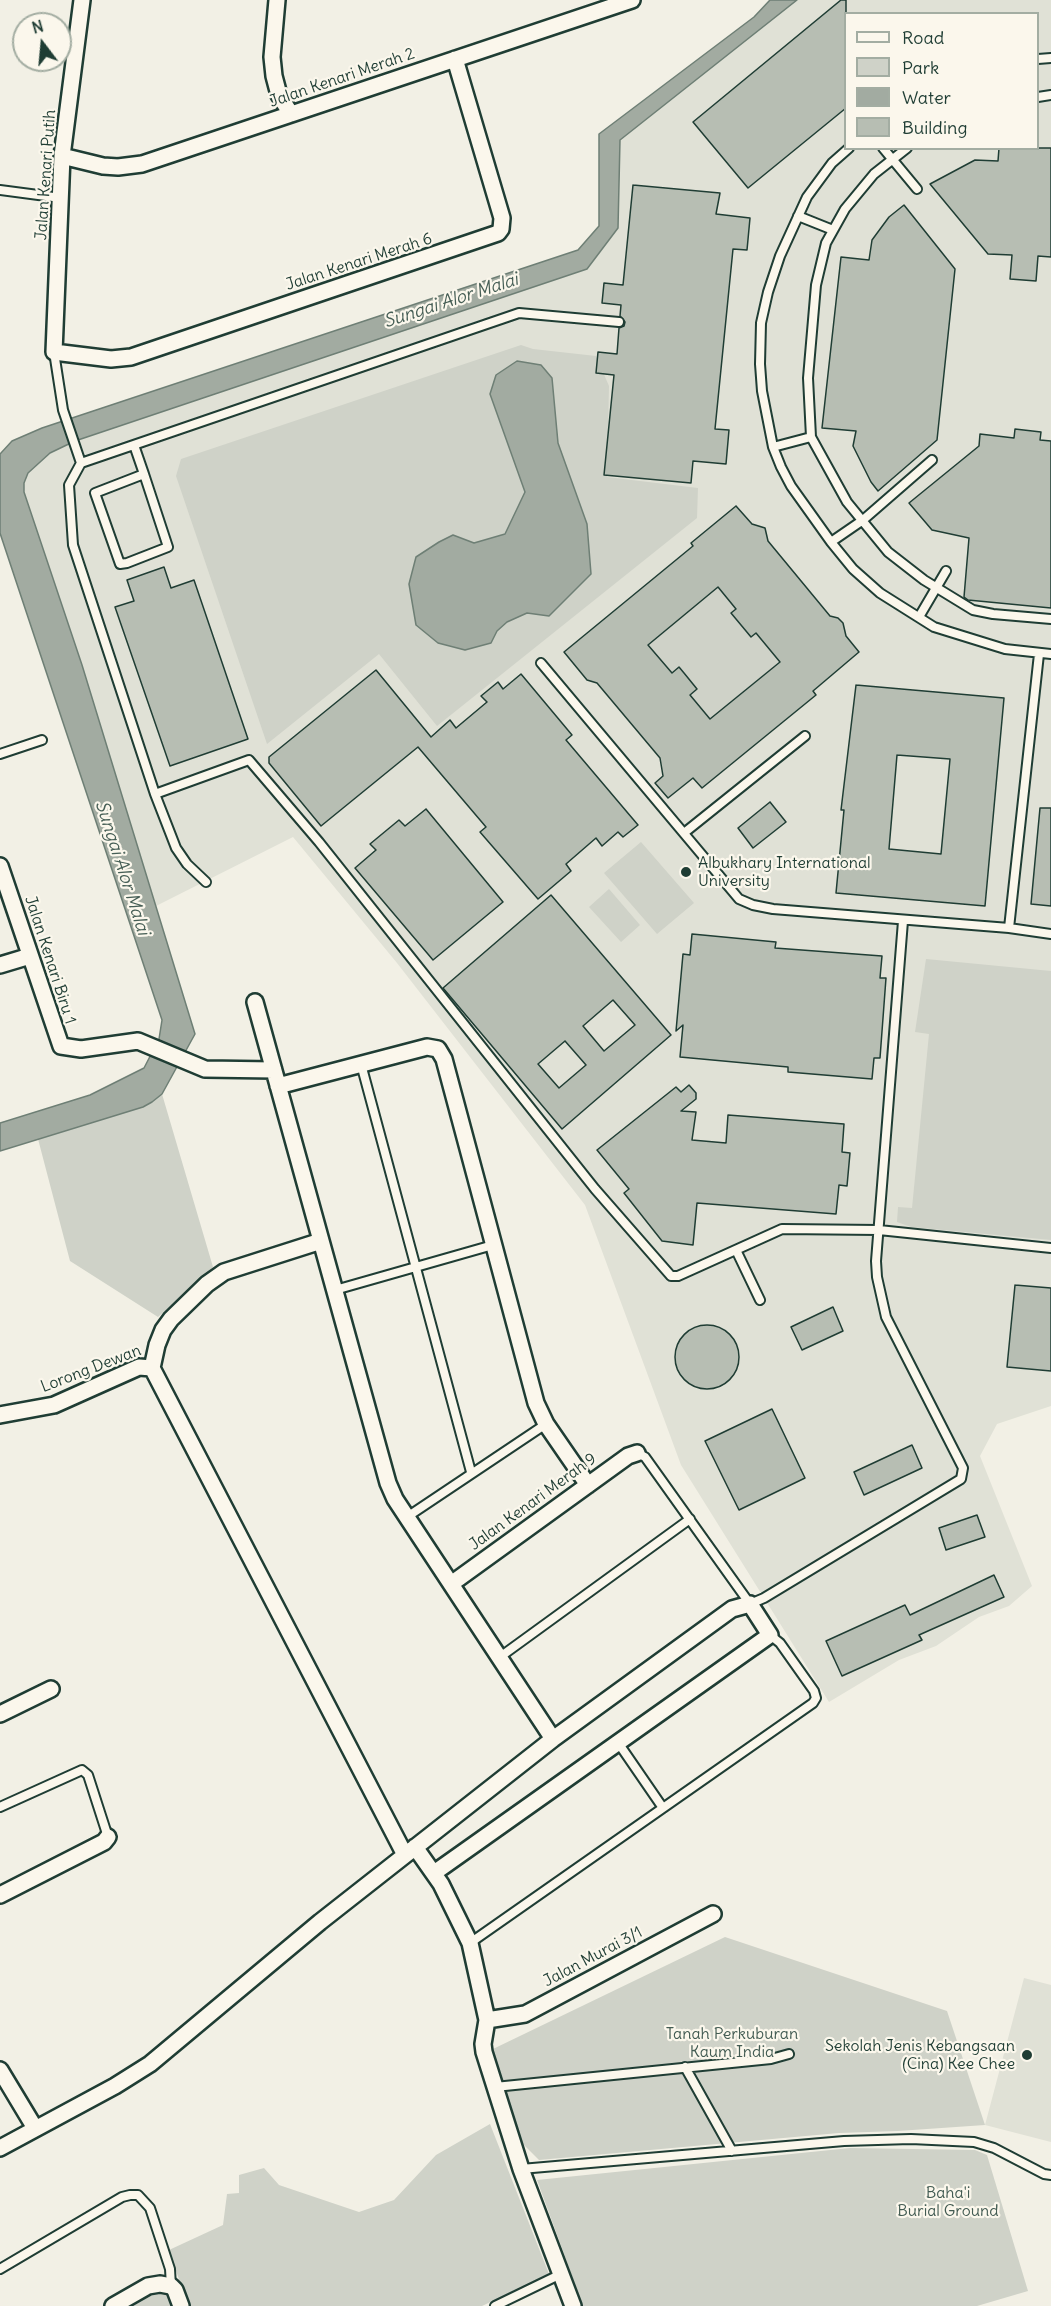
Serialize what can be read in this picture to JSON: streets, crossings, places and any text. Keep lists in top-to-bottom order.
{
  "streets": {
    "street": [
      "Jalan Kenari Merah 2",
      "Jalan Kenari Putih",
      "Jalan Kenari Merah 6",
      "Jalan Kenari Biru 1",
      "Lorong Dewan",
      "Jalan Kenari Merah 9",
      "Jalan Murai 3/1"
    ]
  },
  "crossings": [
    ["Jalan Kenari Merah 2", "Jalan Kenari Putih"],
    ["Jalan Kenari Merah 2", "Jalan Kenari Merah 6"],
    ["Jalan Kenari Putih", "Jalan Kenari Merah 6"]
  ],
  "water": ["Sungai Alor Malai"],
  "parks": ["Tanah Perkuburan Kaum India", "Baha'i Burial Ground"],
  "places": ["Albukhary International University", "Sekolah Jenis Kebangsaan (Cina) Kee Chee"],
  "legend": [
    "Road",
    "Park",
    "Water",
    "Building"
  ],
  "north": "top"
}
